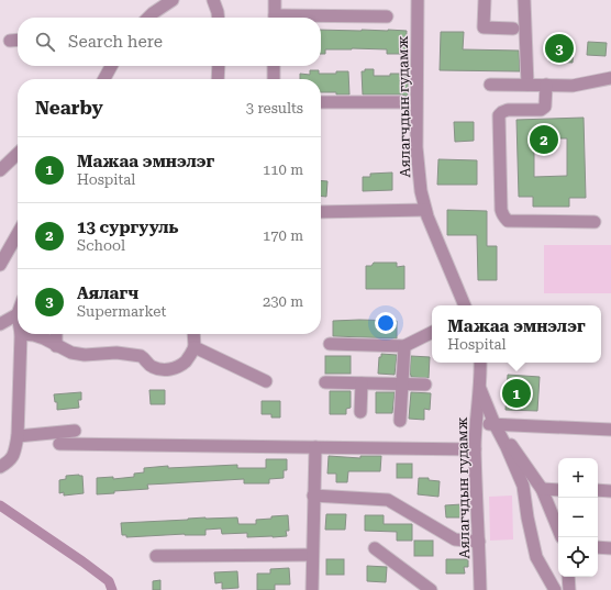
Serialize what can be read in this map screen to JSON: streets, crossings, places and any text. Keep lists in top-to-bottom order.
{
  "streets": {
    "street": ["Аялагчдын гудамж"]
  },
  "page": {
    "search": "Search here",
    "pins": ["3", "2", "1"],
    "heading": ["Nearby", "3 results"],
    "list": [
      {
        "mark": "1",
        "name": "Maжаа эмнэлэг",
        "note": "Hospital",
        "value": "110 m"
      },
      {
        "mark": "2",
        "name": "13 сургууль",
        "note": "School",
        "value": "170 m"
      },
      {
        "mark": "3",
        "name": "Аялагч",
        "note": "Supermarket",
        "value": "230 m"
      }
    ],
    "popup": ["Maжаа эмнэлэг", "Hospital"],
    "map_buttons": ["+", "−"]
  }
}
